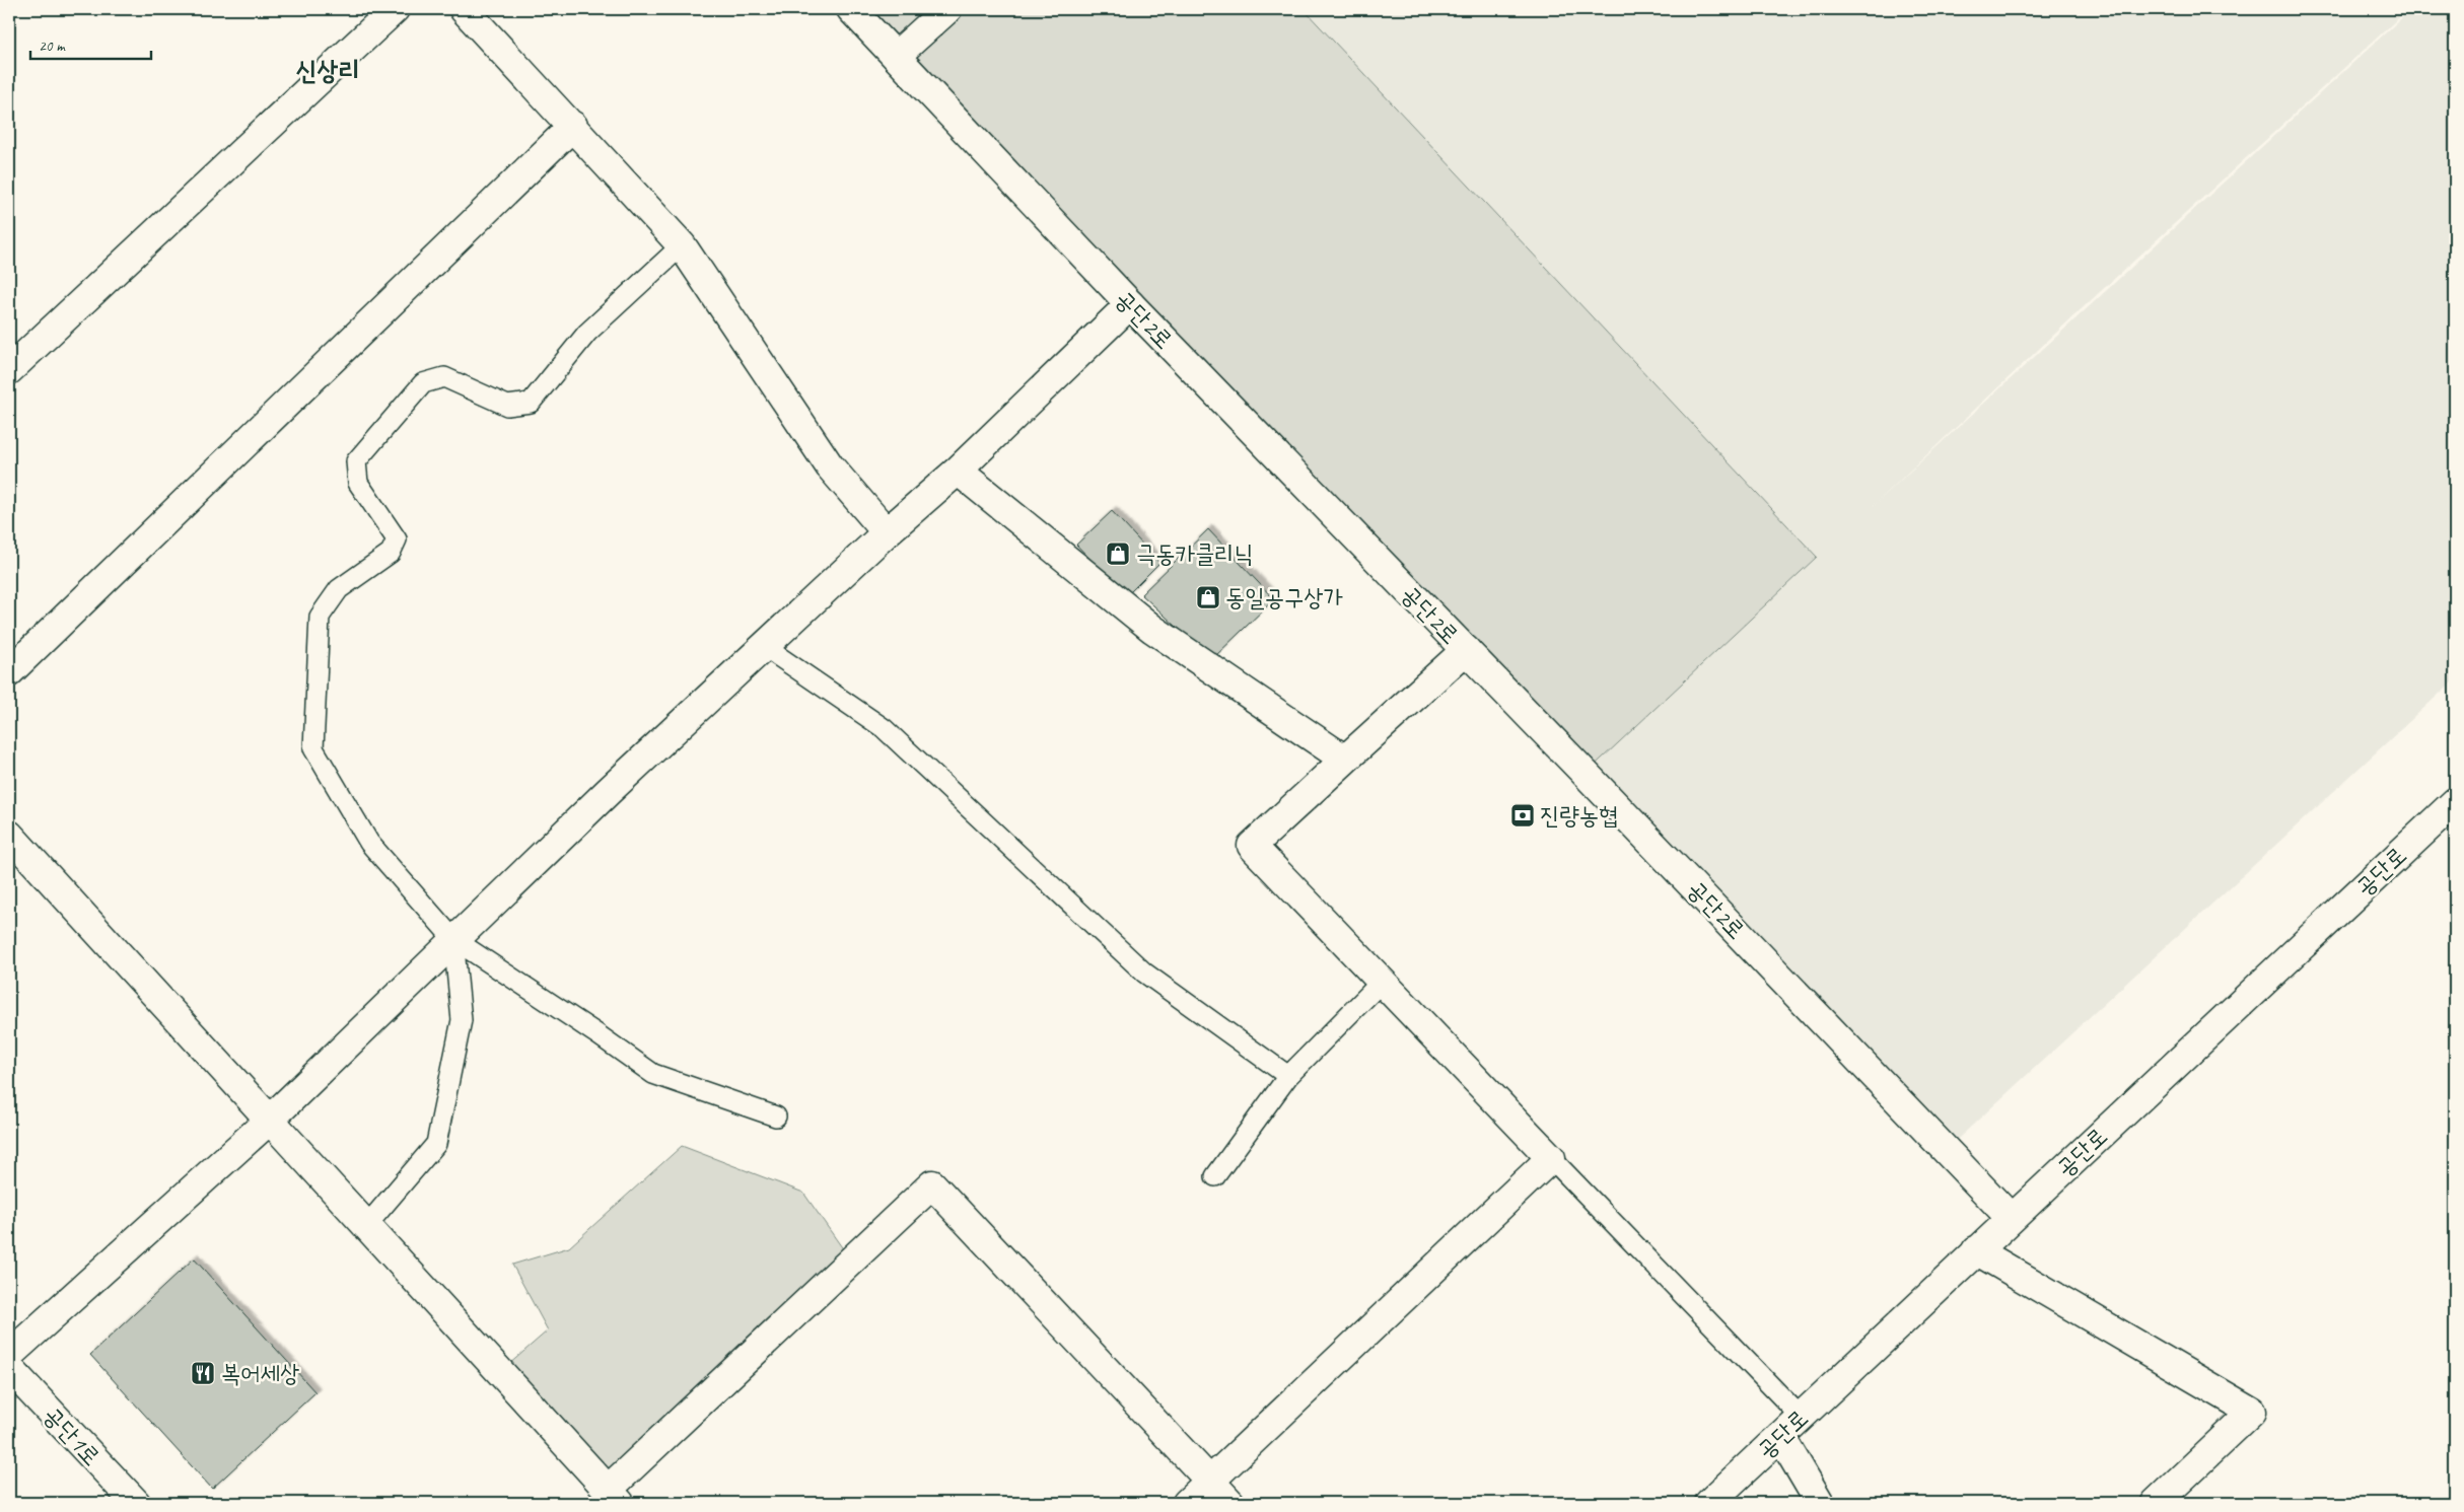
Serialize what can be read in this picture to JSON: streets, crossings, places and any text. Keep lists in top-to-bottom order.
{
  "streets": {
    "street": ["공단2로", "공단로", "공단1로"]
  },
  "crossings": [
    ["공단2로", "공단로"]
  ],
  "districts": ["신상리"],
  "places": {
    "shop": ["극동카클리닉", "동일공구상가"],
    "bank": ["진량농협"],
    "restaurant": ["복어세상"]
  },
  "scale_bar": "20 m"
}
